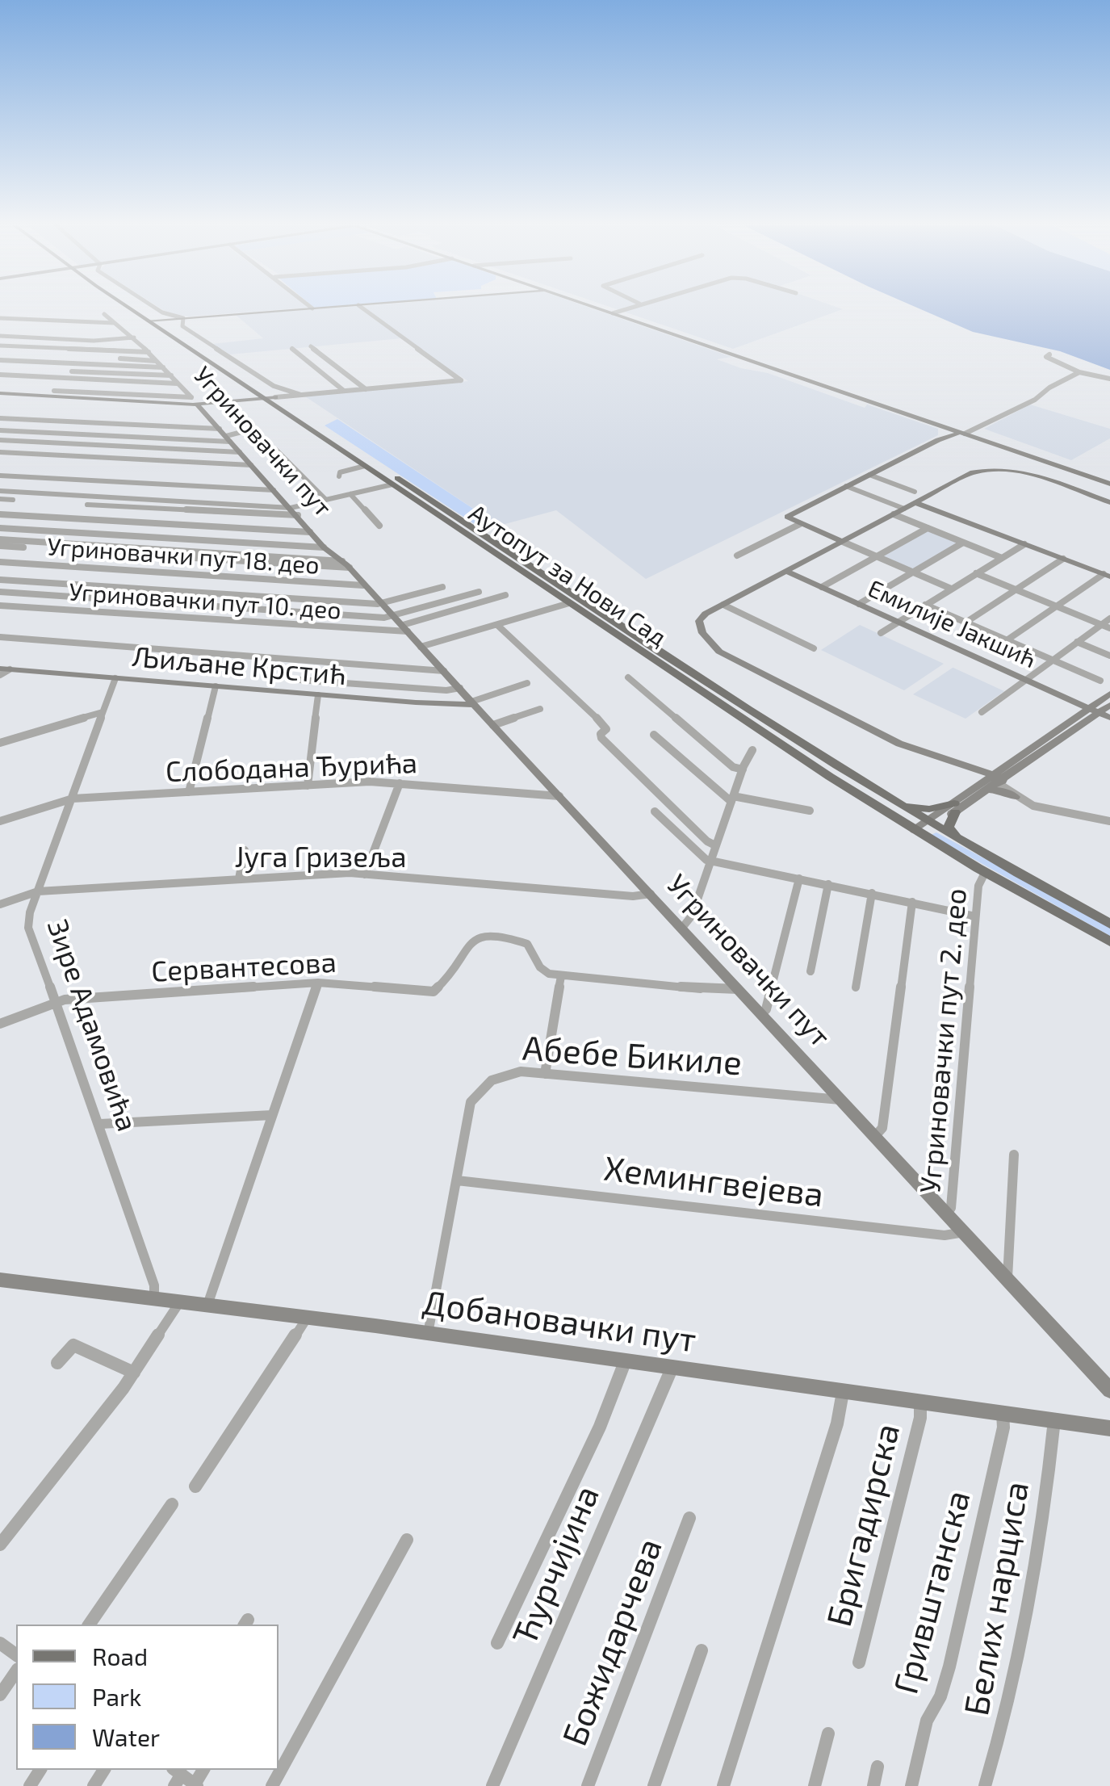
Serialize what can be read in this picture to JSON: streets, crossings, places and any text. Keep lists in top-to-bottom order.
{
  "streets": {
    "main road": ["Аутопут за Нови Сад"],
    "street": [
      "Угриновачки пут",
      "Угриновачки пут 18. део",
      "Угриновачки пут 10. део",
      "Емилије Јакшић",
      "Љиљане Крстић",
      "Слободана Ђурића",
      "Југа Гризеља",
      "Сервантесова",
      "Зире Адамовића",
      "Угриновачки пут 2. део",
      "Абебе Бикиле",
      "Хемингвејева",
      "Добановачки пут",
      "Бригадирска",
      "Ћурчијина",
      "Гривштанска",
      "Белих нарциса",
      "Божидарчева"
    ]
  },
  "crossings": [
    ["Угриновачки пут", "Угриновачки пут 18. део"],
    ["Угриновачки пут", "Угриновачки пут 10. део"],
    ["Угриновачки пут", "Љиљане Крстић"],
    ["Угриновачки пут", "Слободана Ђурића"],
    ["Угриновачки пут", "Југа Гризеља"],
    ["Угриновачки пут", "Угриновачки пут 2. део"],
    ["Угриновачки пут", "Абебе Бикиле"],
    ["Угриновачки пут", "Хемингвејева"],
    ["Аутопут за Нови Сад", "Угриновачки пут 2. део"],
    ["Љиљане Крстић", "Зире Адамовића"],
    ["Слободана Ђурића", "Зире Адамовића"],
    ["Југа Гризеља", "Зире Адамовића"],
    ["Сервантесова", "Зире Адамовића"],
    ["Зире Адамовића", "Добановачки пут"],
    ["Абебе Бикиле", "Хемингвејева"],
    ["Абебе Бикиле", "Добановачки пут"],
    ["Добановачки пут", "Бригадирска"],
    ["Добановачки пут", "Ћурчијина"],
    ["Добановачки пут", "Гривштанска"],
    ["Добановачки пут", "Белих нарциса"]
  ],
  "legend": ["Road", "Park", "Water"]
}
